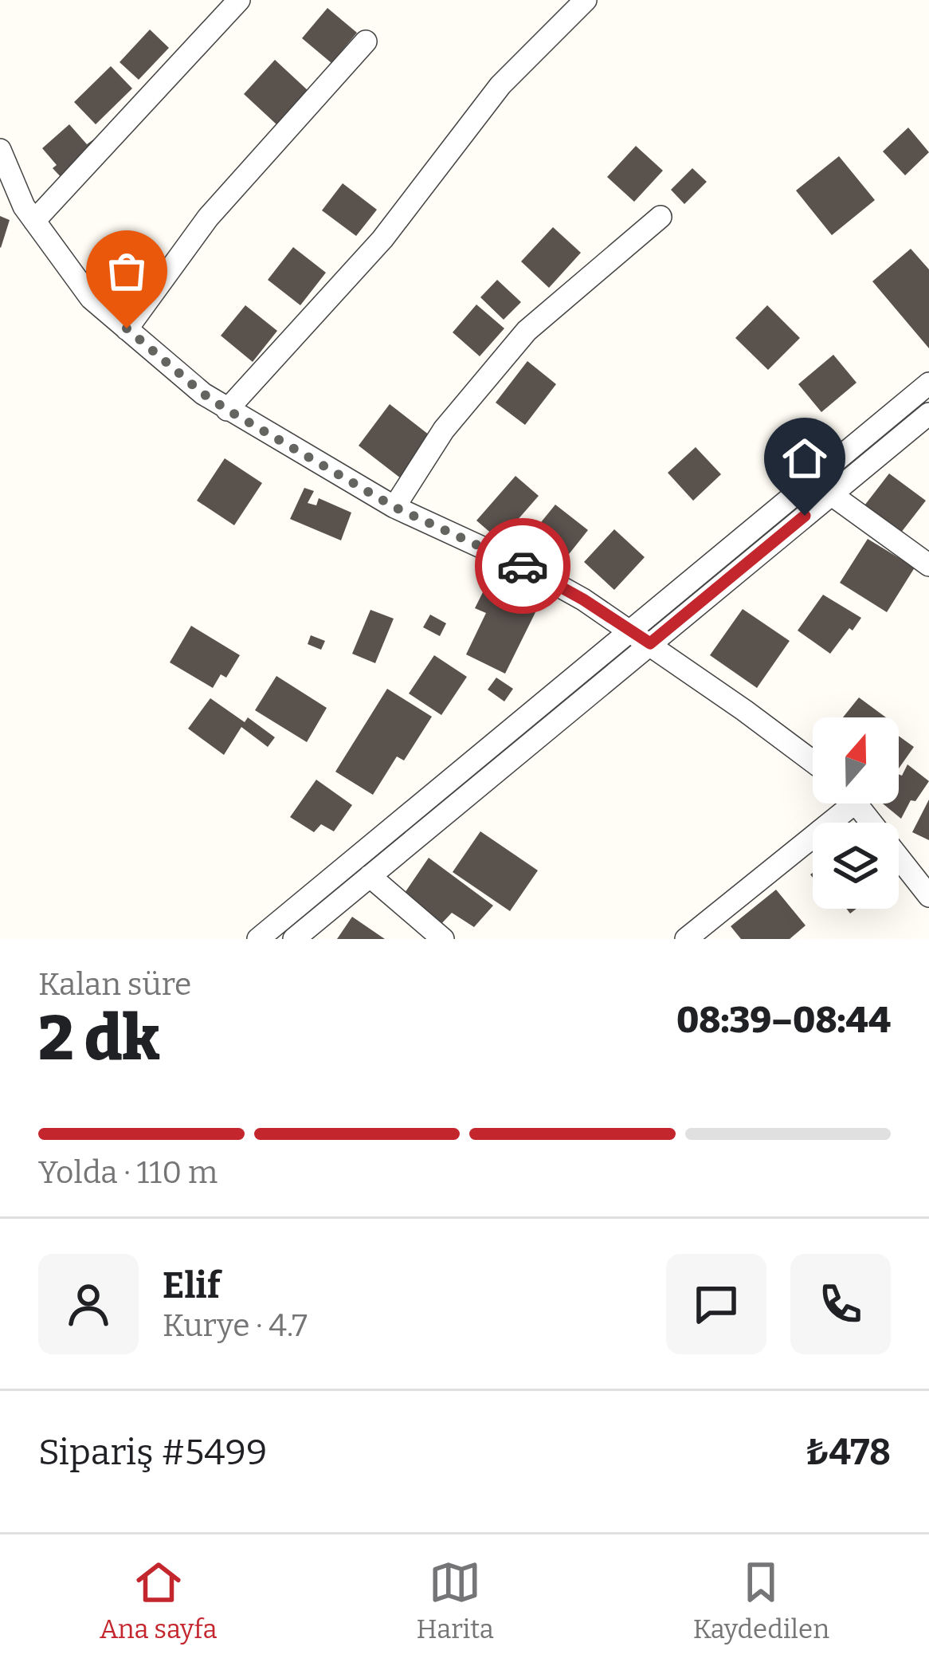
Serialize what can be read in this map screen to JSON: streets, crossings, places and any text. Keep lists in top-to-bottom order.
{
  "north": "top",
  "page": {
    "heading": ["2 dk", "Kalan süre", "08:39–08:44"],
    "panel": [
      "Elif",
      "Kurye · 4.7",
      "Sipariş #5499",
      "₺478"
    ],
    "bar": "Yolda · 110 m",
    "tabs": ["Ana sayfa", "Harita", "Kaydedilen"]
  }
}
